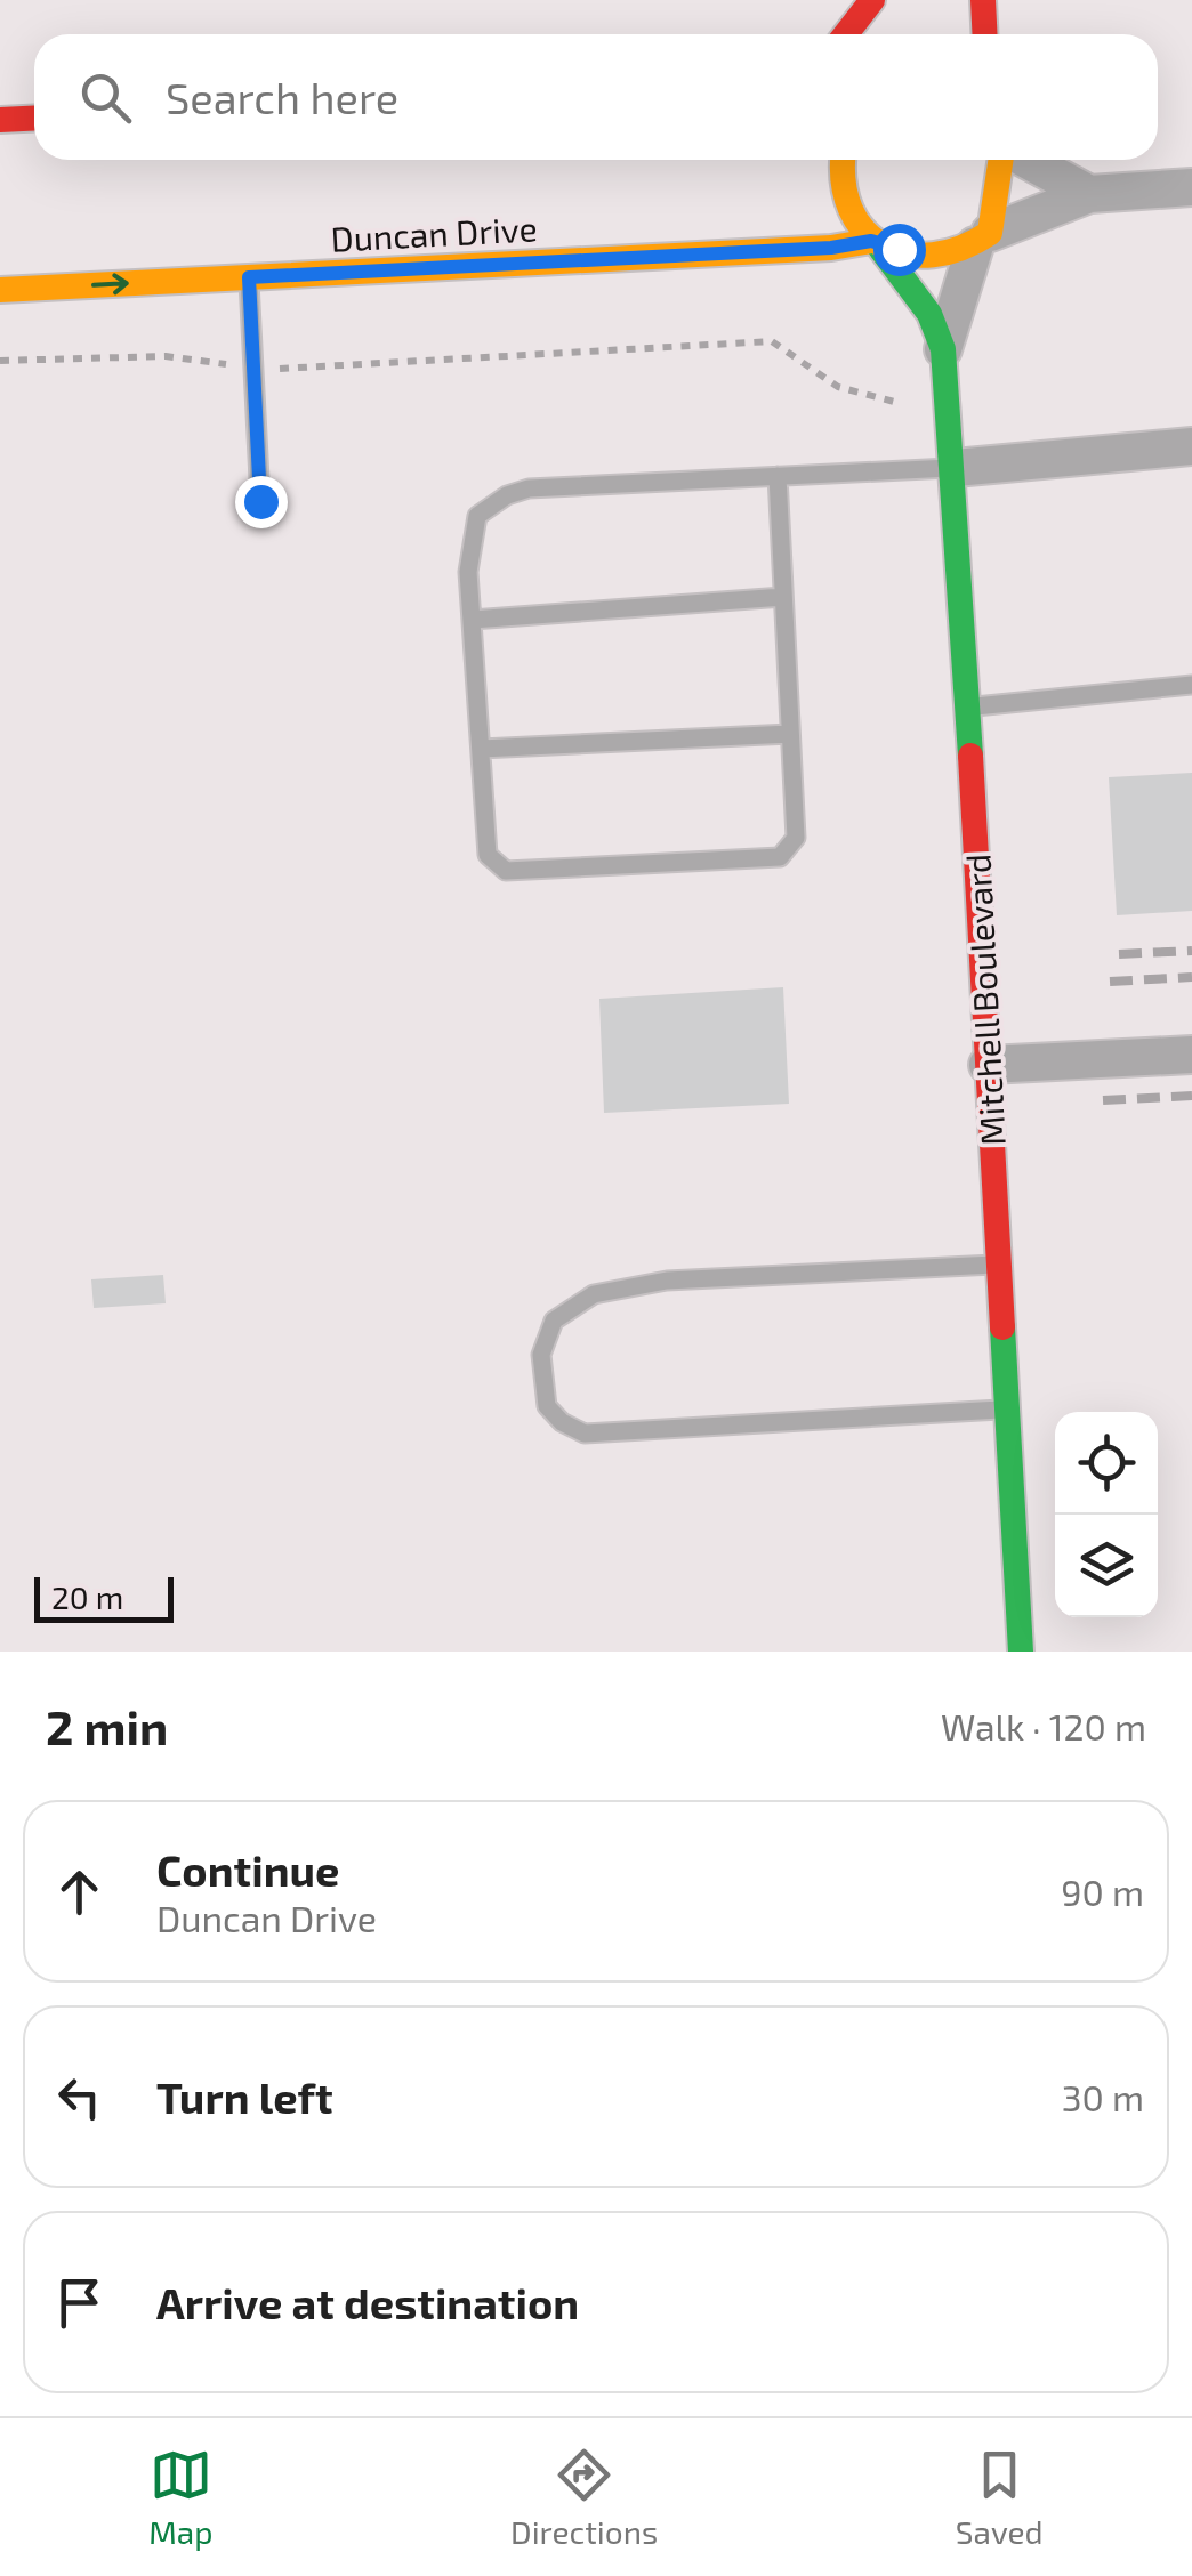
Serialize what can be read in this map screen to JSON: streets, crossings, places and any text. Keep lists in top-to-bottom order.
{
  "streets": {
    "street": ["Duncan Drive", "Mitchell Boulevard"]
  },
  "crossings": [
    ["Duncan Drive", "Mitchell Boulevard"]
  ],
  "scale_bar": "20 m",
  "page": {
    "search": "Search here",
    "scale": "20 m",
    "heading": ["2 min", "Walk · 120 m"],
    "list": [
      ["Continue", "Duncan Drive", "90 m"],
      ["Turn left", "30 m"],
      "Arrive at destination"
    ],
    "nav": ["Map", "Directions", "Saved"]
  }
}
